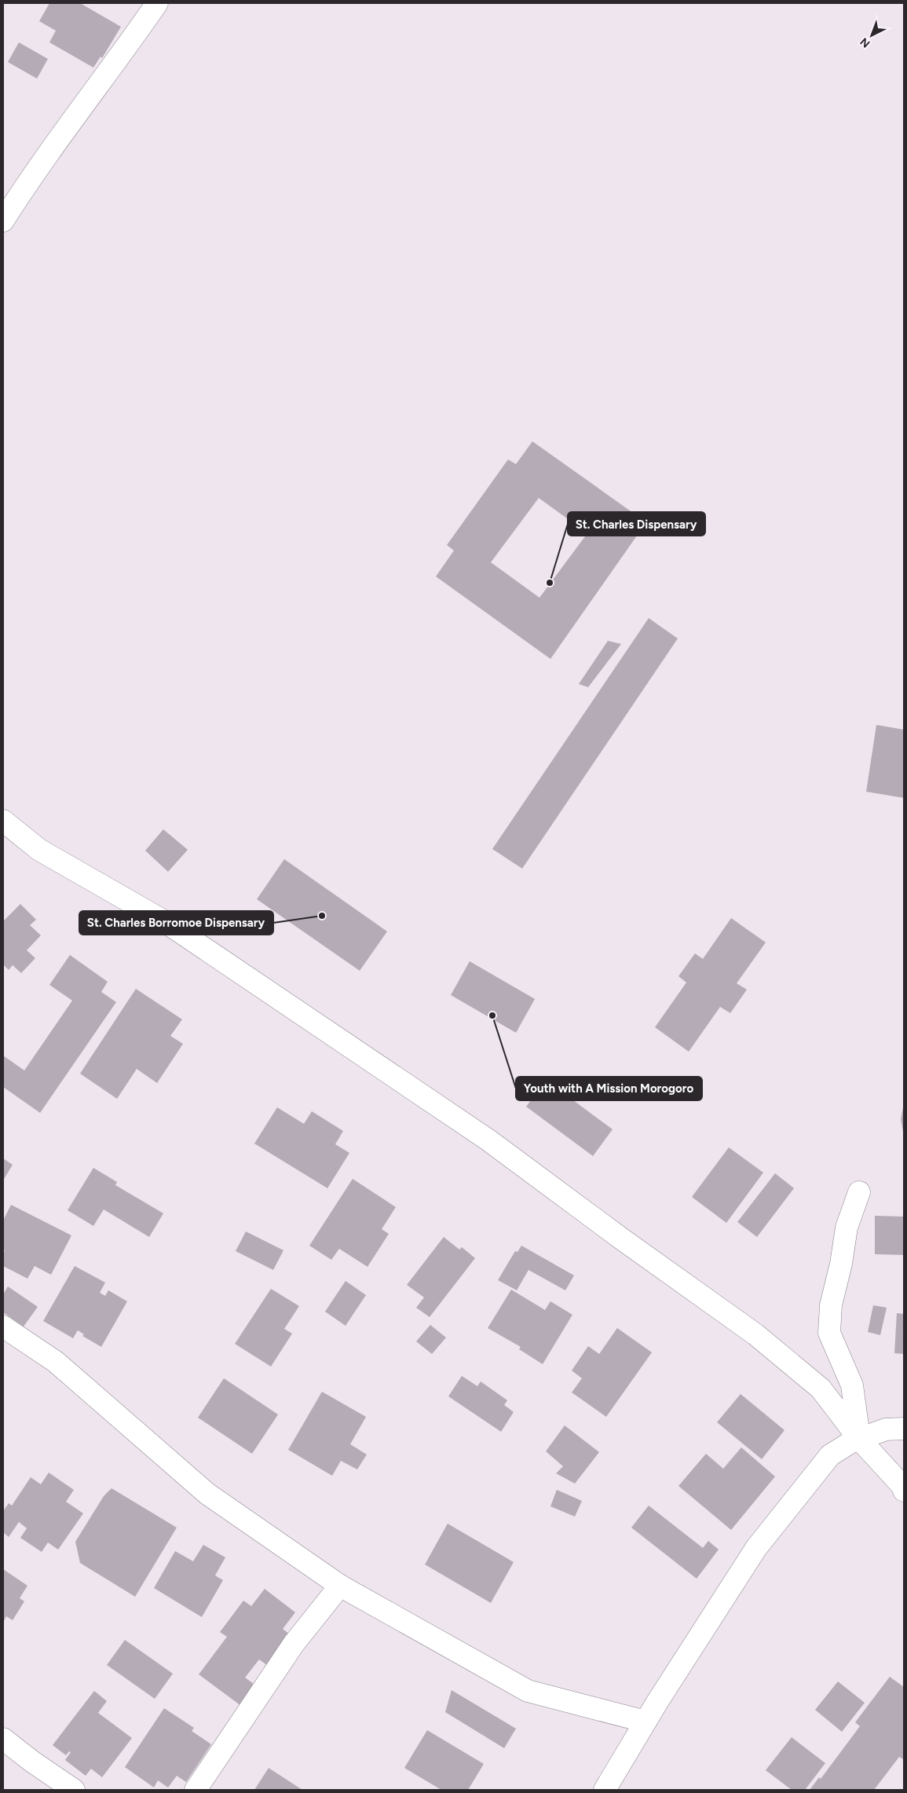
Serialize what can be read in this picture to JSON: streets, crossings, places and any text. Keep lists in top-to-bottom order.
{
  "places": ["St. Charles Dispensary", "St. Charles Borromoe Dispensary", "Youth with A Mission Morogoro"],
  "north": "bottom left"
}
